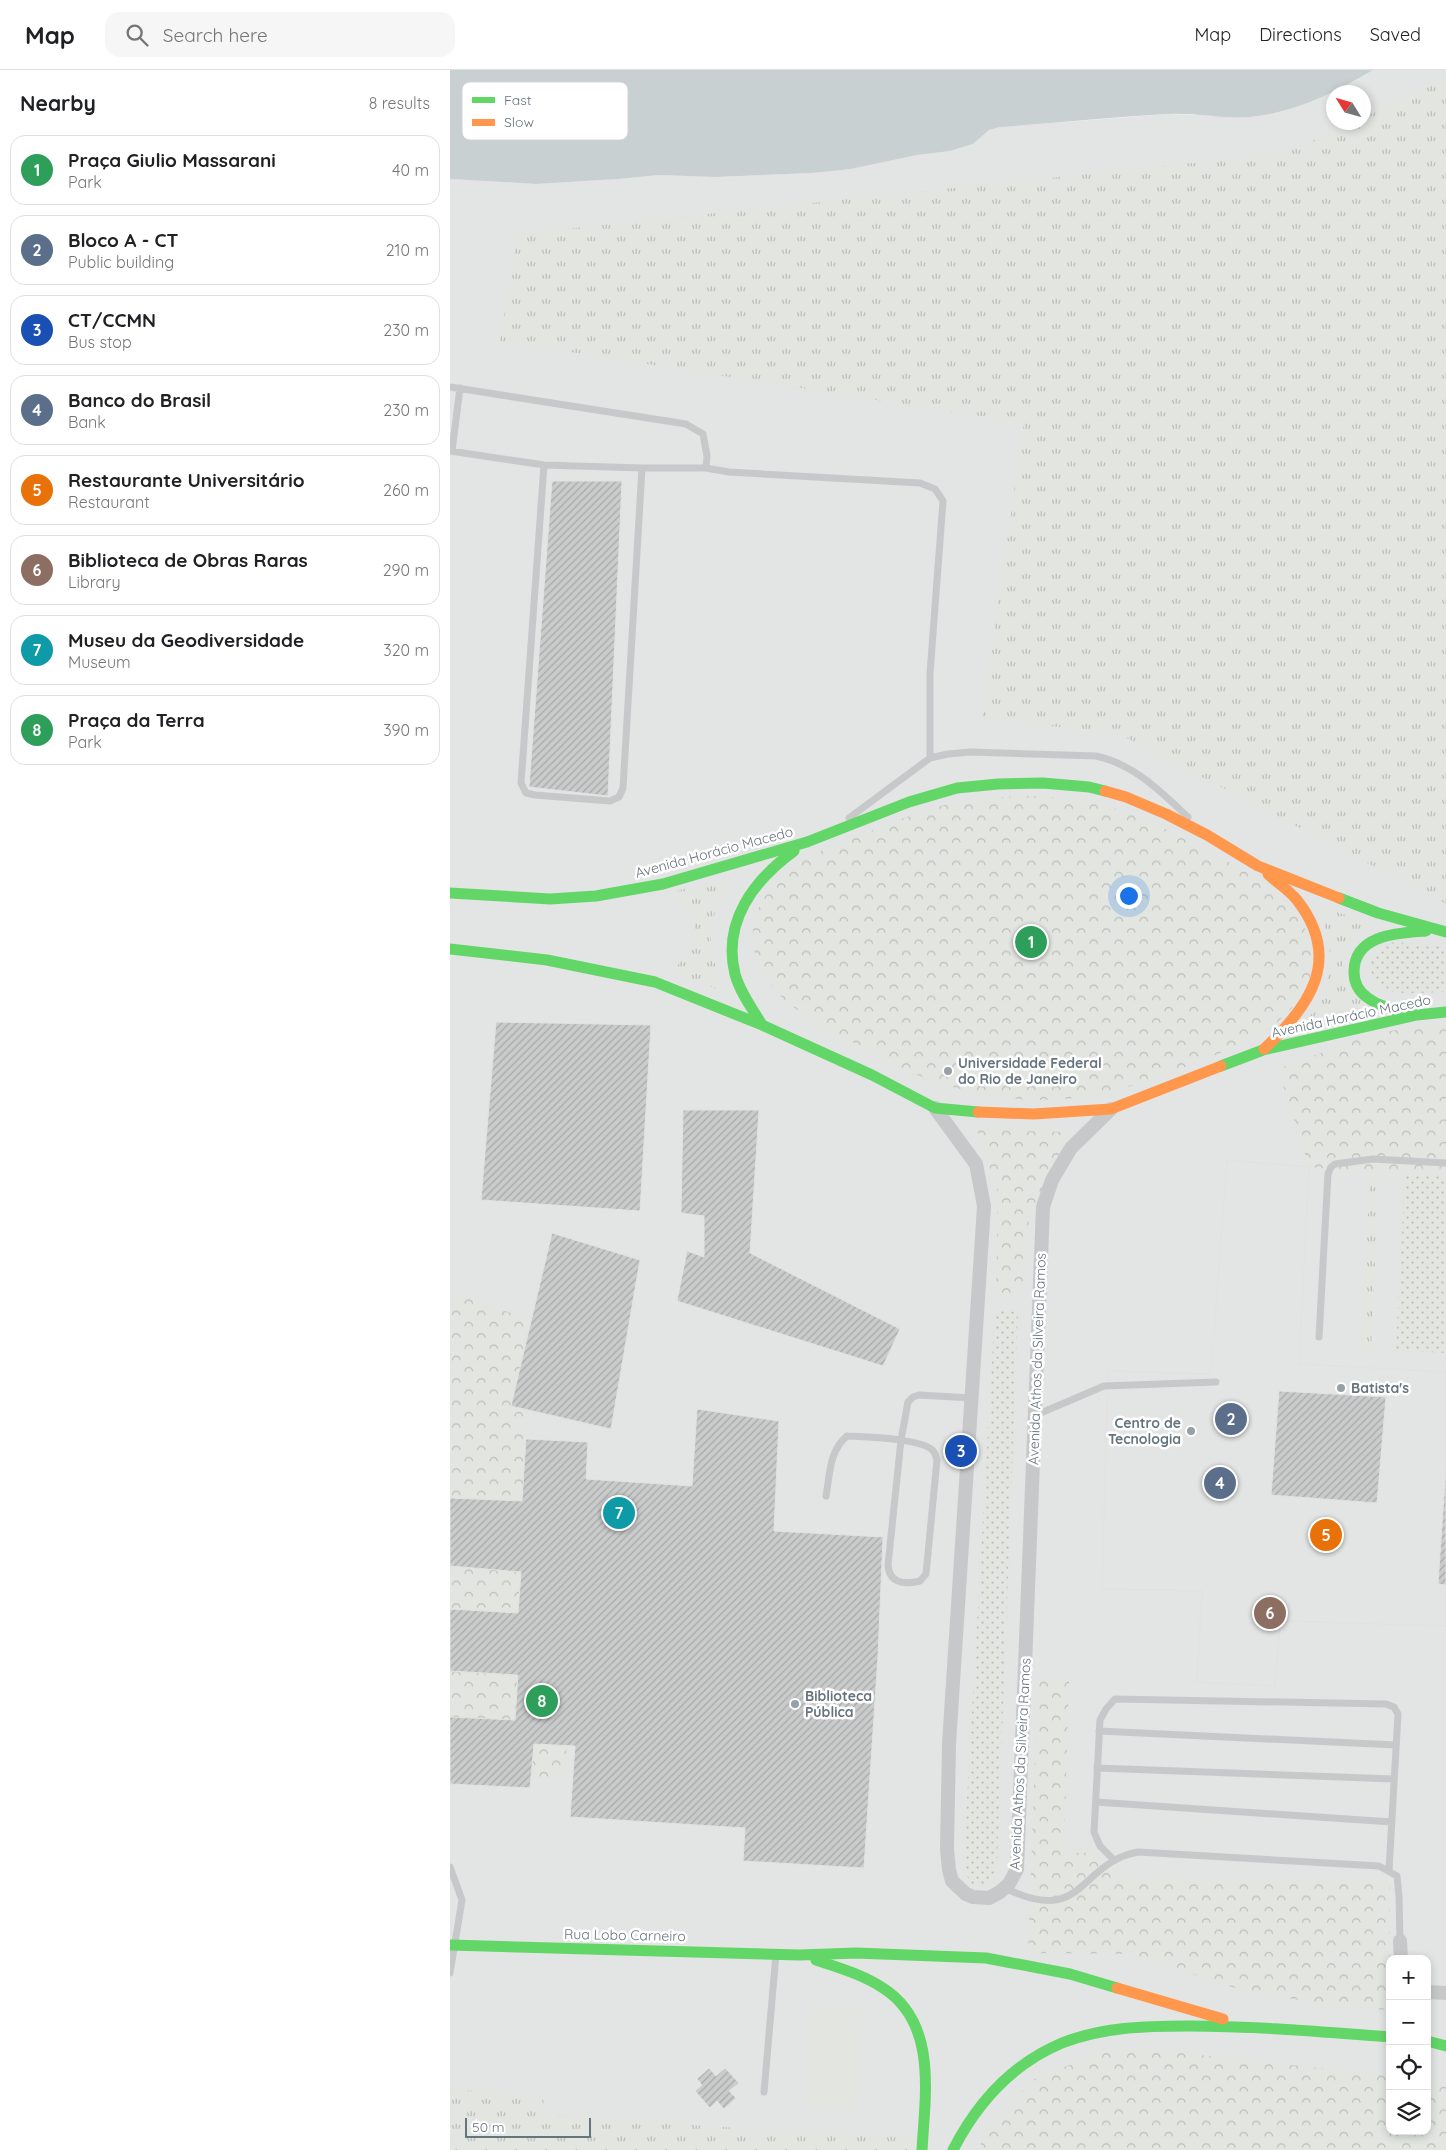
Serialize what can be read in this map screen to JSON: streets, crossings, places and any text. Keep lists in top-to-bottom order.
{
  "streets": {
    "main road": ["Avenida Horácio Macedo", "Rua Lobo Carneiro"],
    "street": ["Avenida Athos da Silveira Ramos"]
  },
  "places": [
    "Universidade Federal do Rio de Janeiro",
    "Batista's",
    "Centro de Tecnologia",
    "Biblioteca Pública"
  ],
  "legend": ["Fast", "Slow"],
  "scale_bar": "50 m",
  "north": "top left",
  "page": {
    "header": "Map",
    "search": "Search here",
    "nav": ["Map", "Directions", "Saved"],
    "heading": ["Nearby", "8 results"],
    "list": [
      {
        "mark": "1",
        "name": "Praça Giulio Massarani",
        "note": "Park",
        "value": "40 m"
      },
      {
        "mark": "2",
        "name": "Bloco A - CT",
        "note": "Public building",
        "value": "210 m"
      },
      {
        "mark": "3",
        "name": "CT/CCMN",
        "note": "Bus stop",
        "value": "230 m"
      },
      {
        "mark": "4",
        "name": "Banco do Brasil",
        "note": "Bank",
        "value": "230 m"
      },
      {
        "mark": "5",
        "name": "Restaurante Universitário",
        "note": "Restaurant",
        "value": "260 m"
      },
      {
        "mark": "6",
        "name": "Biblioteca de Obras Raras",
        "note": "Library",
        "value": "290 m"
      },
      {
        "mark": "7",
        "name": "Museu da Geodiversidade",
        "note": "Museum",
        "value": "320 m"
      },
      {
        "mark": "8",
        "name": "Praça da Terra",
        "note": "Park",
        "value": "390 m"
      }
    ],
    "pins": [
      "1",
      "2",
      "3",
      "4",
      "7",
      "5",
      "6",
      "8"
    ],
    "map_buttons": ["+", "−"],
    "scale": "50 m"
  }
}
